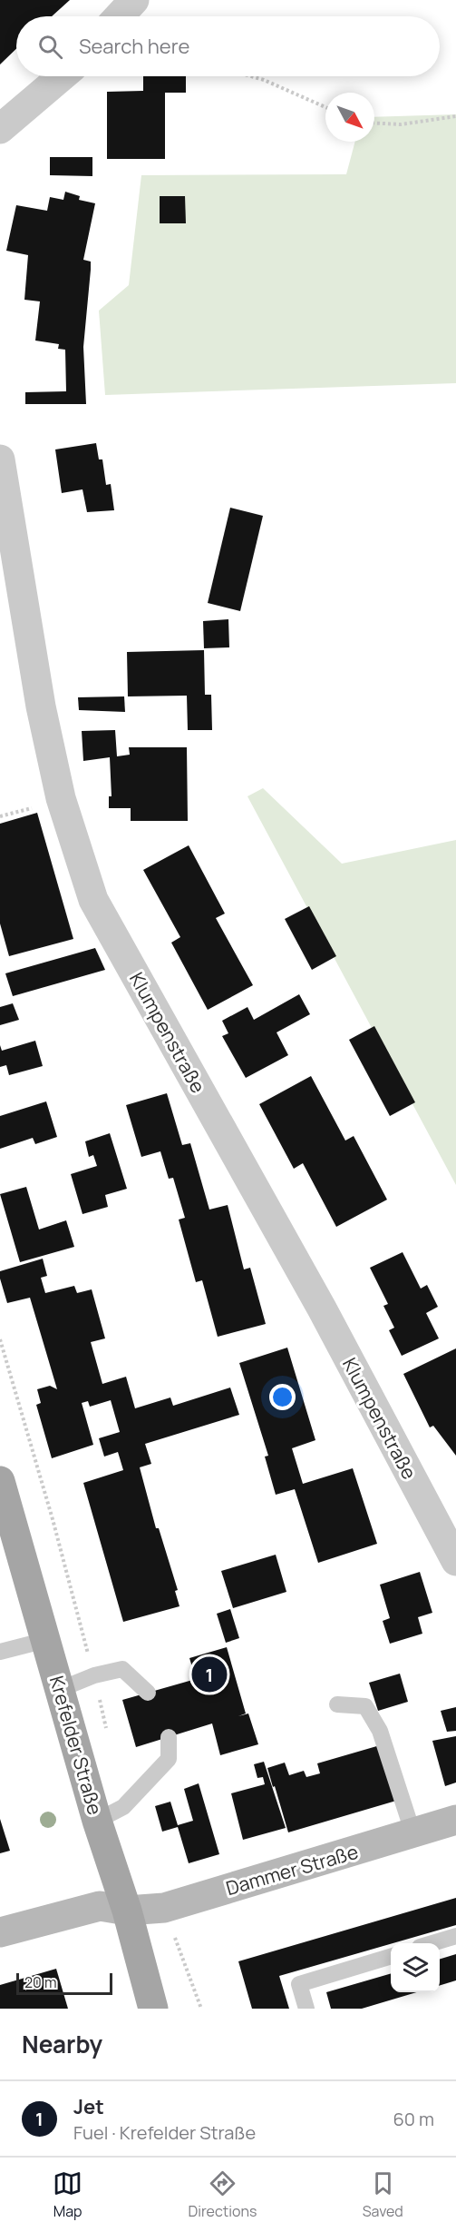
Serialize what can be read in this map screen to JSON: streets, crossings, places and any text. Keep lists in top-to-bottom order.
{
  "streets": {
    "main road": ["Krefelder Straße"],
    "street": ["Klumpenstraße", "Dammer Straße"]
  },
  "crossings": [
    ["Krefelder Straße", "Dammer Straße"]
  ],
  "scale_bar": "20 m",
  "north": "bottom right",
  "page": {
    "search": "Search here",
    "pins": "1",
    "scale": "20 m",
    "heading": "Nearby",
    "list": [
      {
        "mark": "1",
        "name": "Jet",
        "note": "Fuel · Krefelder Straße",
        "value": "60 m"
      }
    ],
    "nav": ["Map", "Directions", "Saved"]
  }
}
